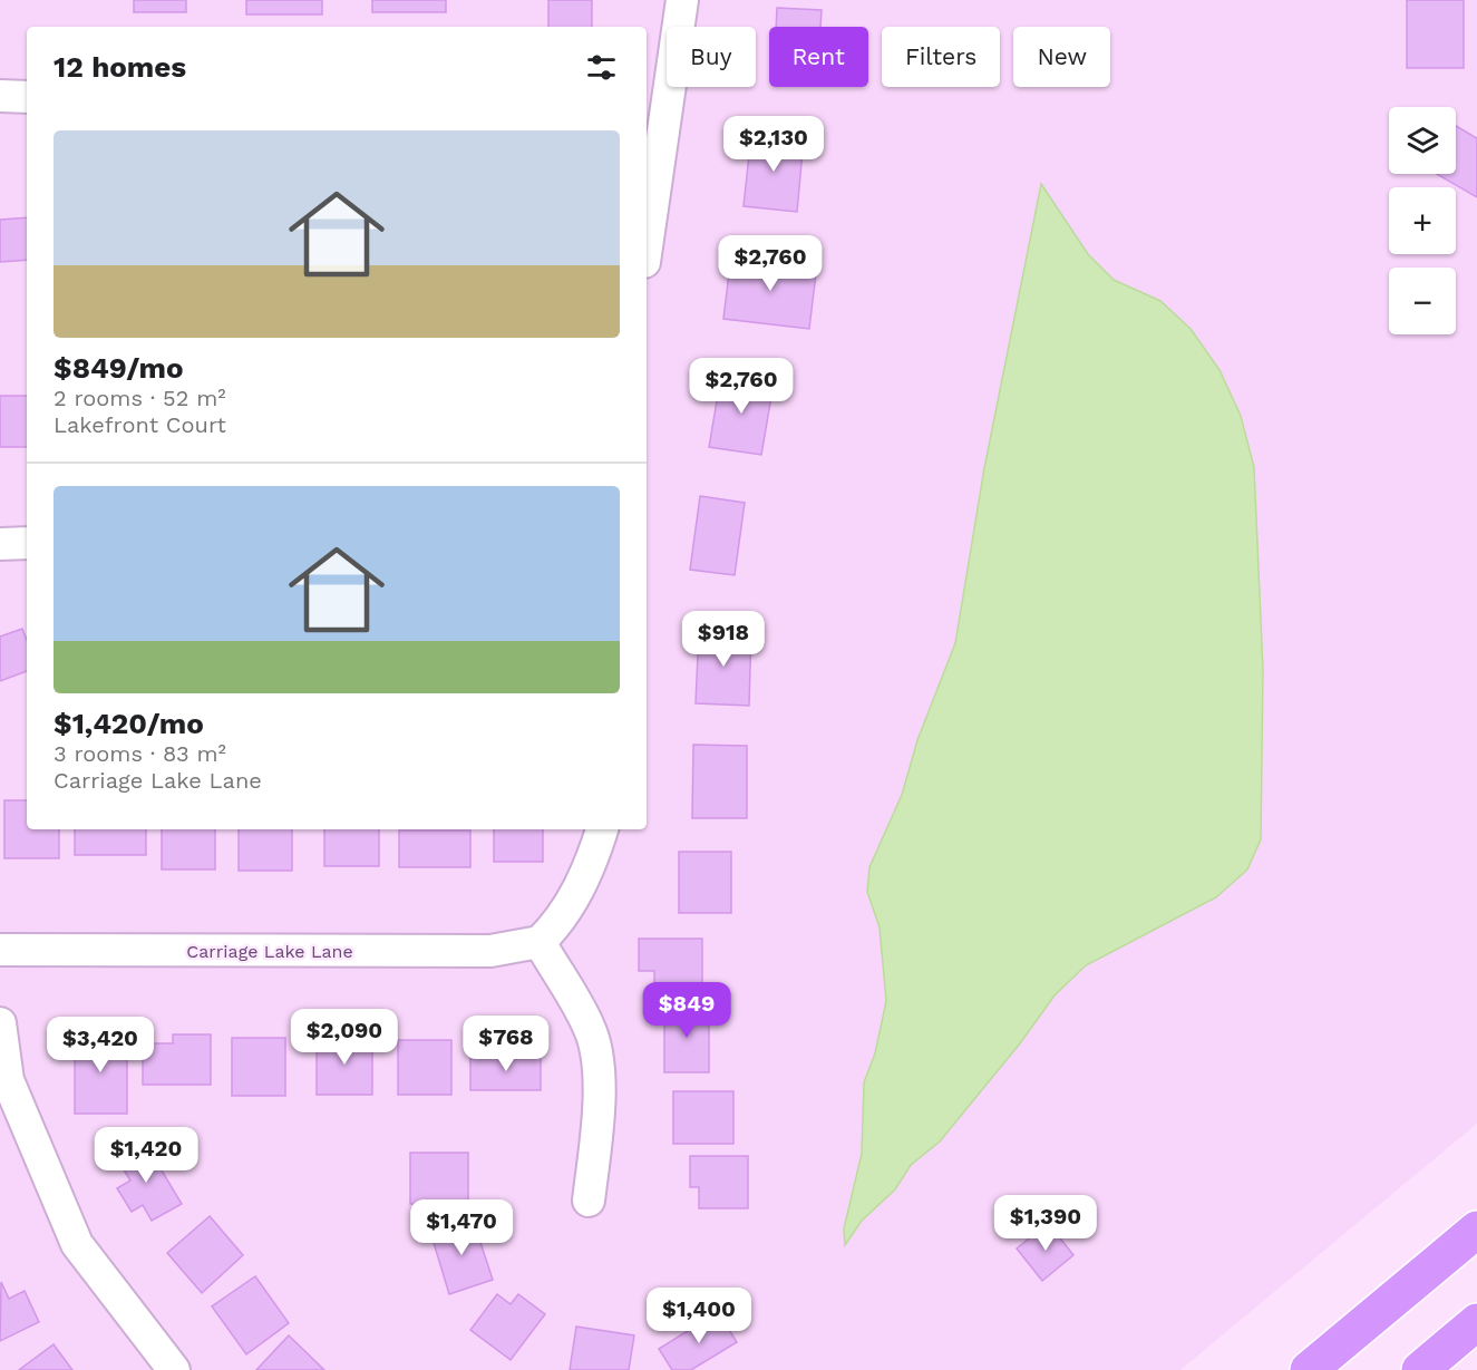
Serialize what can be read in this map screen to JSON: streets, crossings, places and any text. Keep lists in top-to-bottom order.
{
  "streets": {
    "street": ["Carriage Lake Lane"]
  },
  "page": {
    "chip": [
      "Buy",
      "Rent",
      "Filters",
      "New"
    ],
    "heading": "12 homes",
    "map_buttons": ["+", "−"],
    "list": [
      {
        "name": "$849/mo",
        "note": "2 rooms · 52 m² · Lakefront Court"
      },
      {
        "name": "$1,420/mo",
        "note": "3 rooms · 83 m² · Carriage Lake Lane"
      }
    ],
    "price": [
      "$2,130",
      "$2,760",
      "$2,760",
      "$918",
      "$849",
      "$2,090",
      "$768",
      "$3,420",
      "$1,420",
      "$1,390",
      "$1,470",
      "$1,400"
    ]
  }
}
